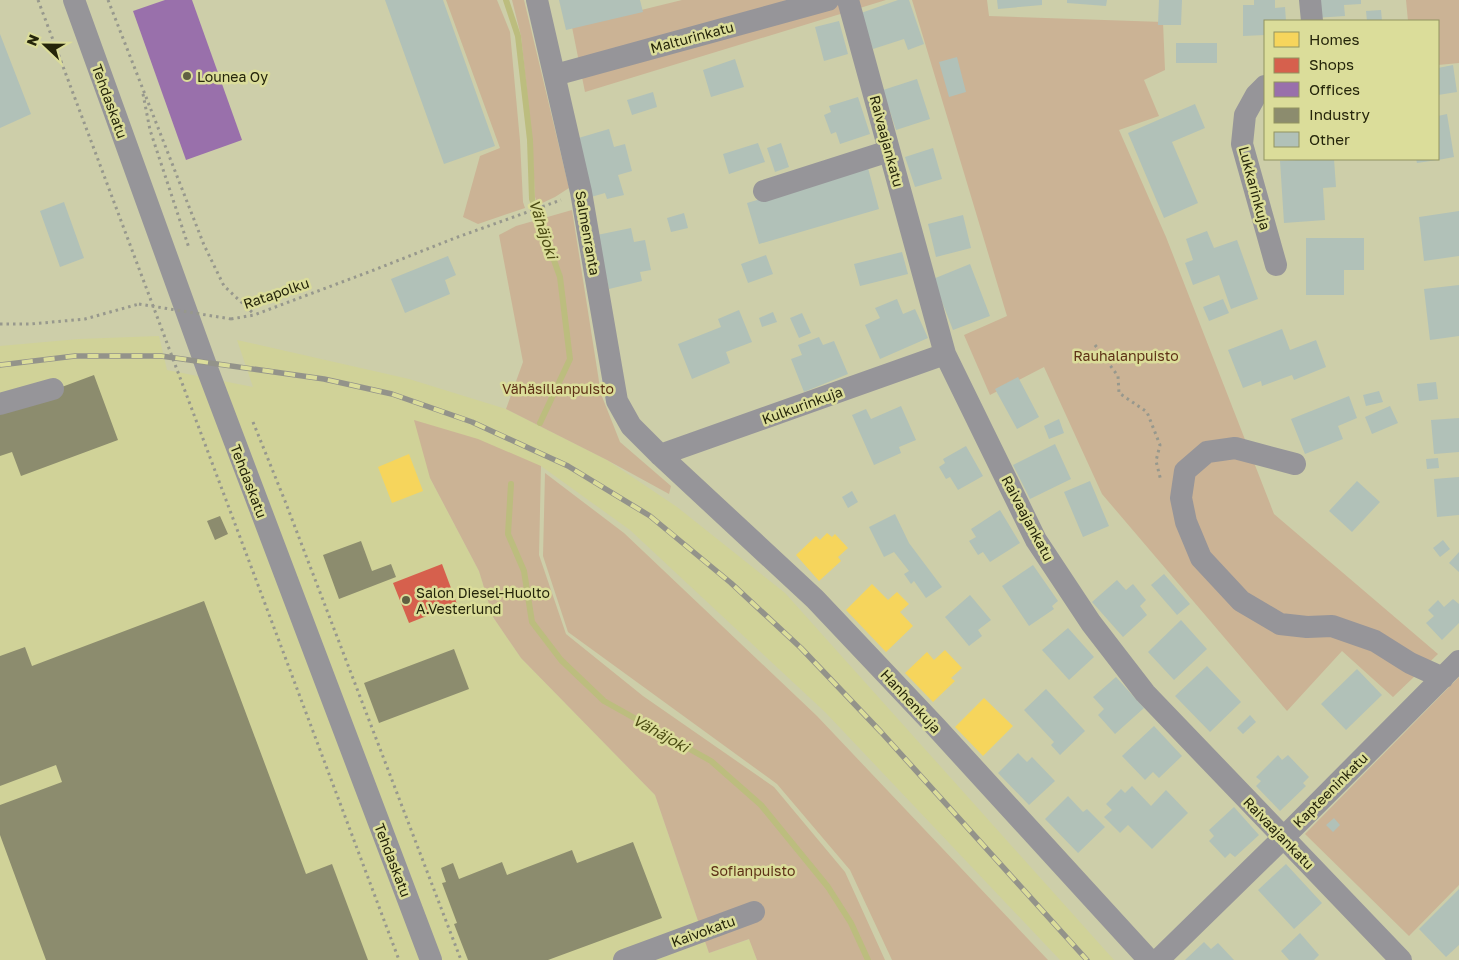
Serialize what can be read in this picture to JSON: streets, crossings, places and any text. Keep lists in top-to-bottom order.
{
  "streets": {
    "street": [
      "Malturinkatu",
      "Tehdaskatu",
      "Raivaajankatu",
      "Lukkarinkuja",
      "Salmenranta",
      "Kulkurinkuja",
      "Hanhenkuja",
      "Kapteeninkatu",
      "Kaivokatu"
    ],
    "path": ["Ratapolku"]
  },
  "crossings": [
    ["Malturinkatu", "Salmenranta"],
    ["Raivaajankatu", "Kulkurinkuja"],
    ["Raivaajankatu", "Kapteeninkatu"],
    ["Salmenranta", "Kulkurinkuja"],
    ["Salmenranta", "Hanhenkuja"],
    ["Kulkurinkuja", "Hanhenkuja"]
  ],
  "water": ["Vähäjoki"],
  "parks": ["Rauhalanpuisto", "Vähäsillanpuisto", "Sofianpuisto"],
  "places": ["Lounea Oy", "Salon Diesel-Huolto A.Vesterlund"],
  "legend": [
    "Homes",
    "Shops",
    "Offices",
    "Industry",
    "Other"
  ],
  "north": "left"
}
